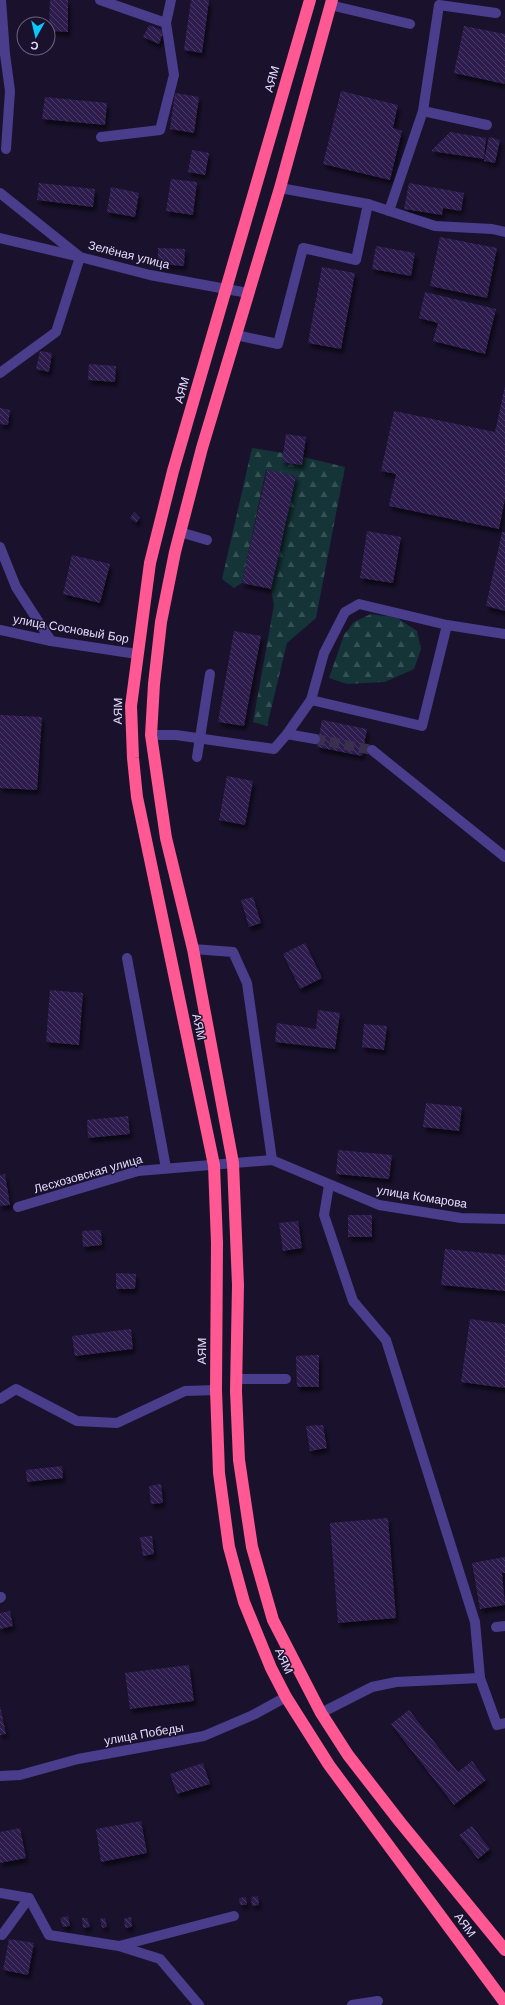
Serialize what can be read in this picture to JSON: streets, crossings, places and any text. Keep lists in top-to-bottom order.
{
  "streets": {
    "highway": ["АЯМ"],
    "street": [
      "Зелёная улица",
      "улица Сосновый Бор",
      "Лесхозовская улица",
      "улица Комарова",
      "улица Победы"
    ]
  },
  "crossings": [
    ["АЯМ", "Зелёная улица"],
    ["АЯМ", "улица Сосновый Бор"],
    ["АЯМ", "Лесхозовская улица"],
    ["АЯМ", "улица Победы"],
    ["Лесхозовская улица", "улица Комарова"]
  ],
  "north": "bottom"
}
